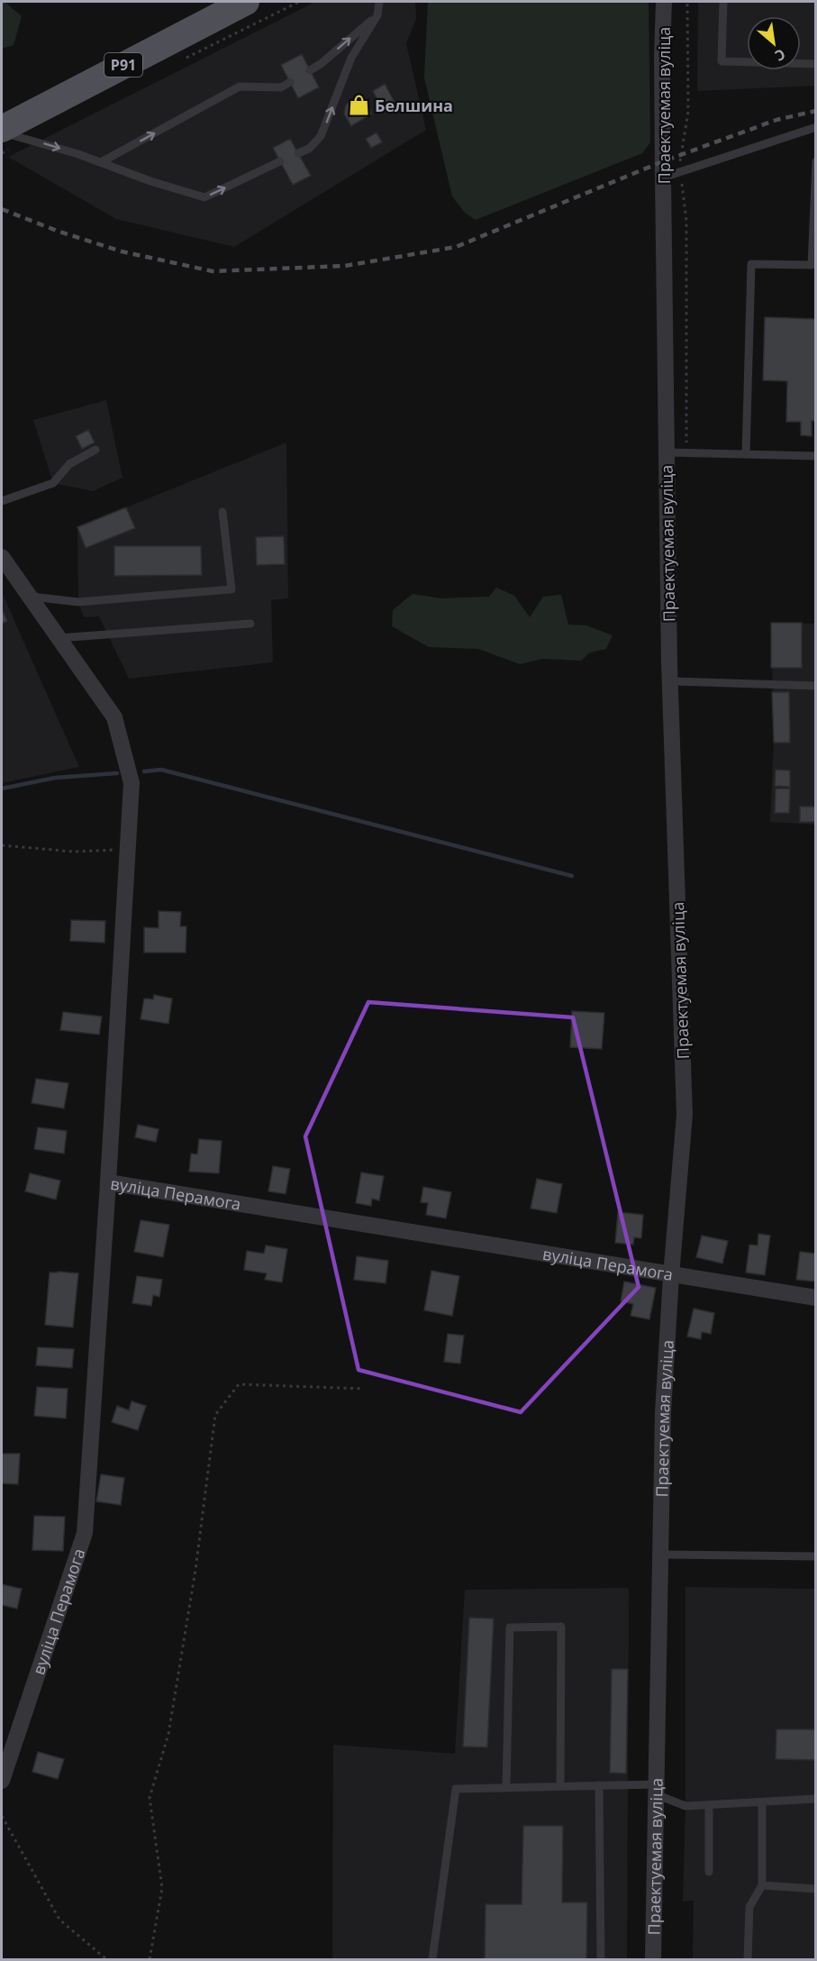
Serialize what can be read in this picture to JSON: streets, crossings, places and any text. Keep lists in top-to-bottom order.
{
  "streets": {
    "main road": ["Р91"],
    "street": ["Праектуемая вуліца", "вуліца Перамога"]
  },
  "crossings": [
    ["Праектуемая вуліца", "вуліца Перамога"]
  ],
  "places": {
    "shop": ["Белшина"]
  },
  "north": "bottom right"
}
